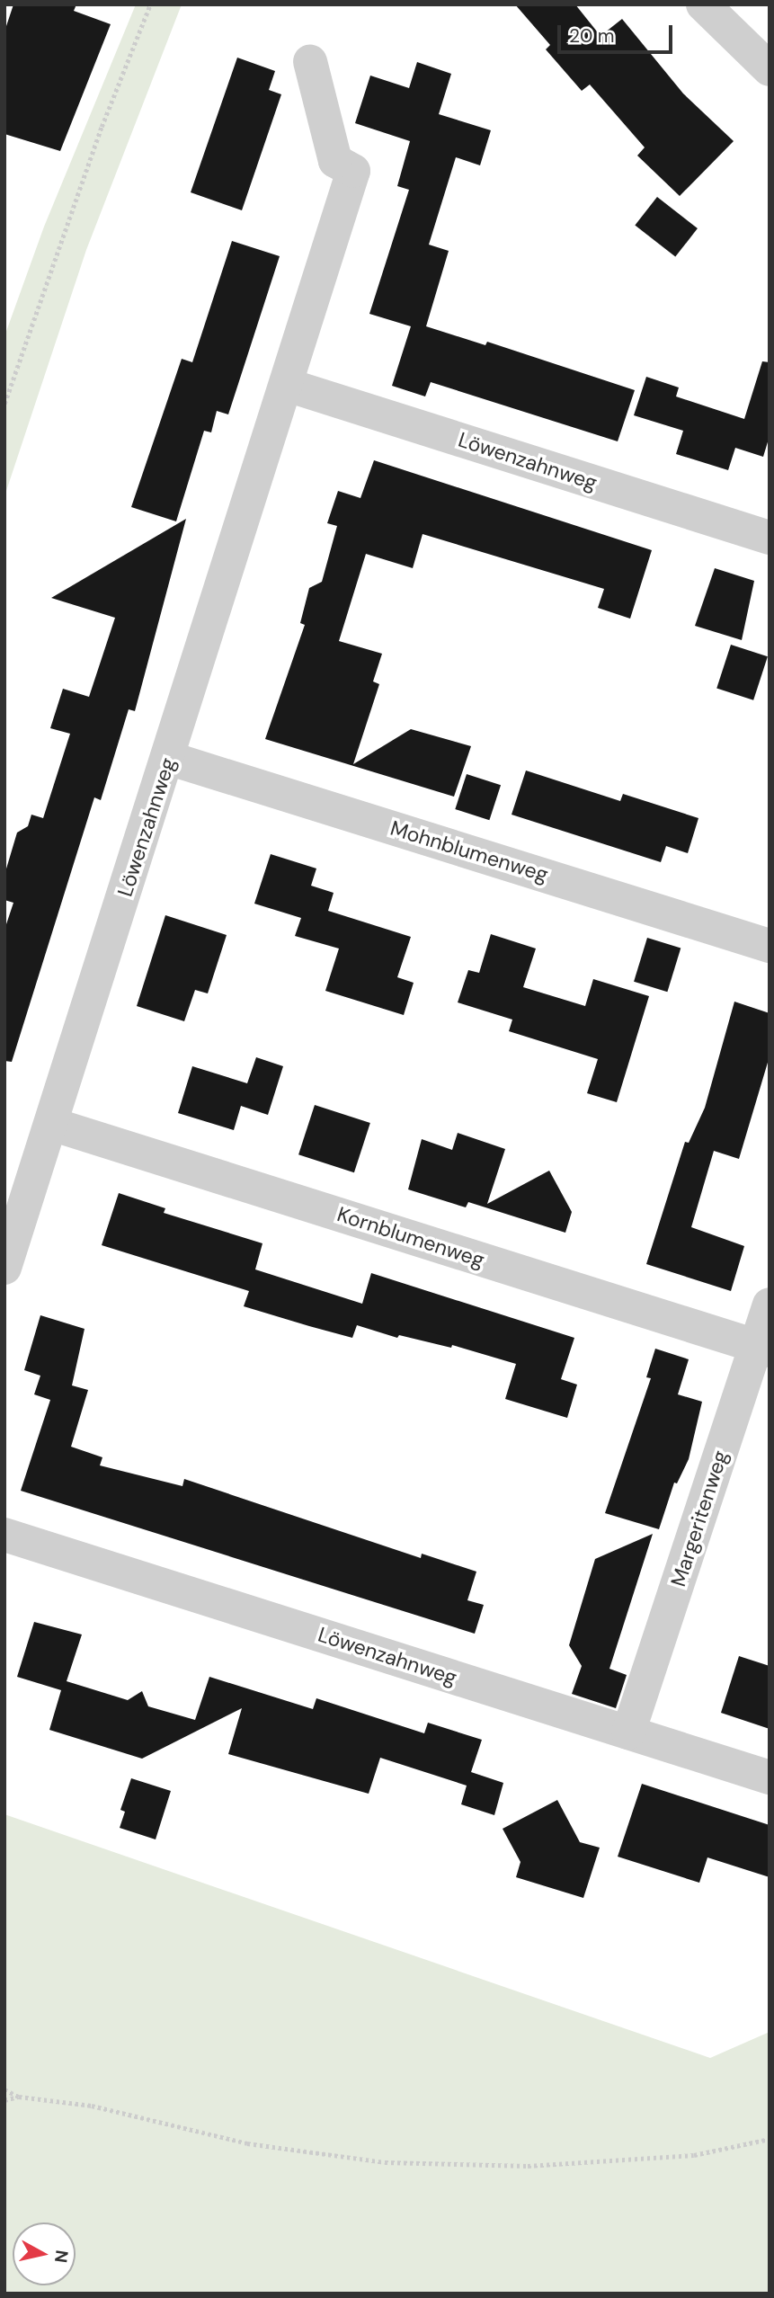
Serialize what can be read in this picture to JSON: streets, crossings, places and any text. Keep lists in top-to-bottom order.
{
  "streets": {
    "street": [
      "Löwenzahnweg",
      "Mohnblumenweg",
      "Kornblumenweg",
      "Margeritenweg"
    ]
  },
  "crossings": [
    ["Löwenzahnweg", "Mohnblumenweg"],
    ["Löwenzahnweg", "Kornblumenweg"],
    ["Löwenzahnweg", "Margeritenweg"],
    ["Kornblumenweg", "Margeritenweg"]
  ],
  "scale_bar": "20 m",
  "north": "right"
}
